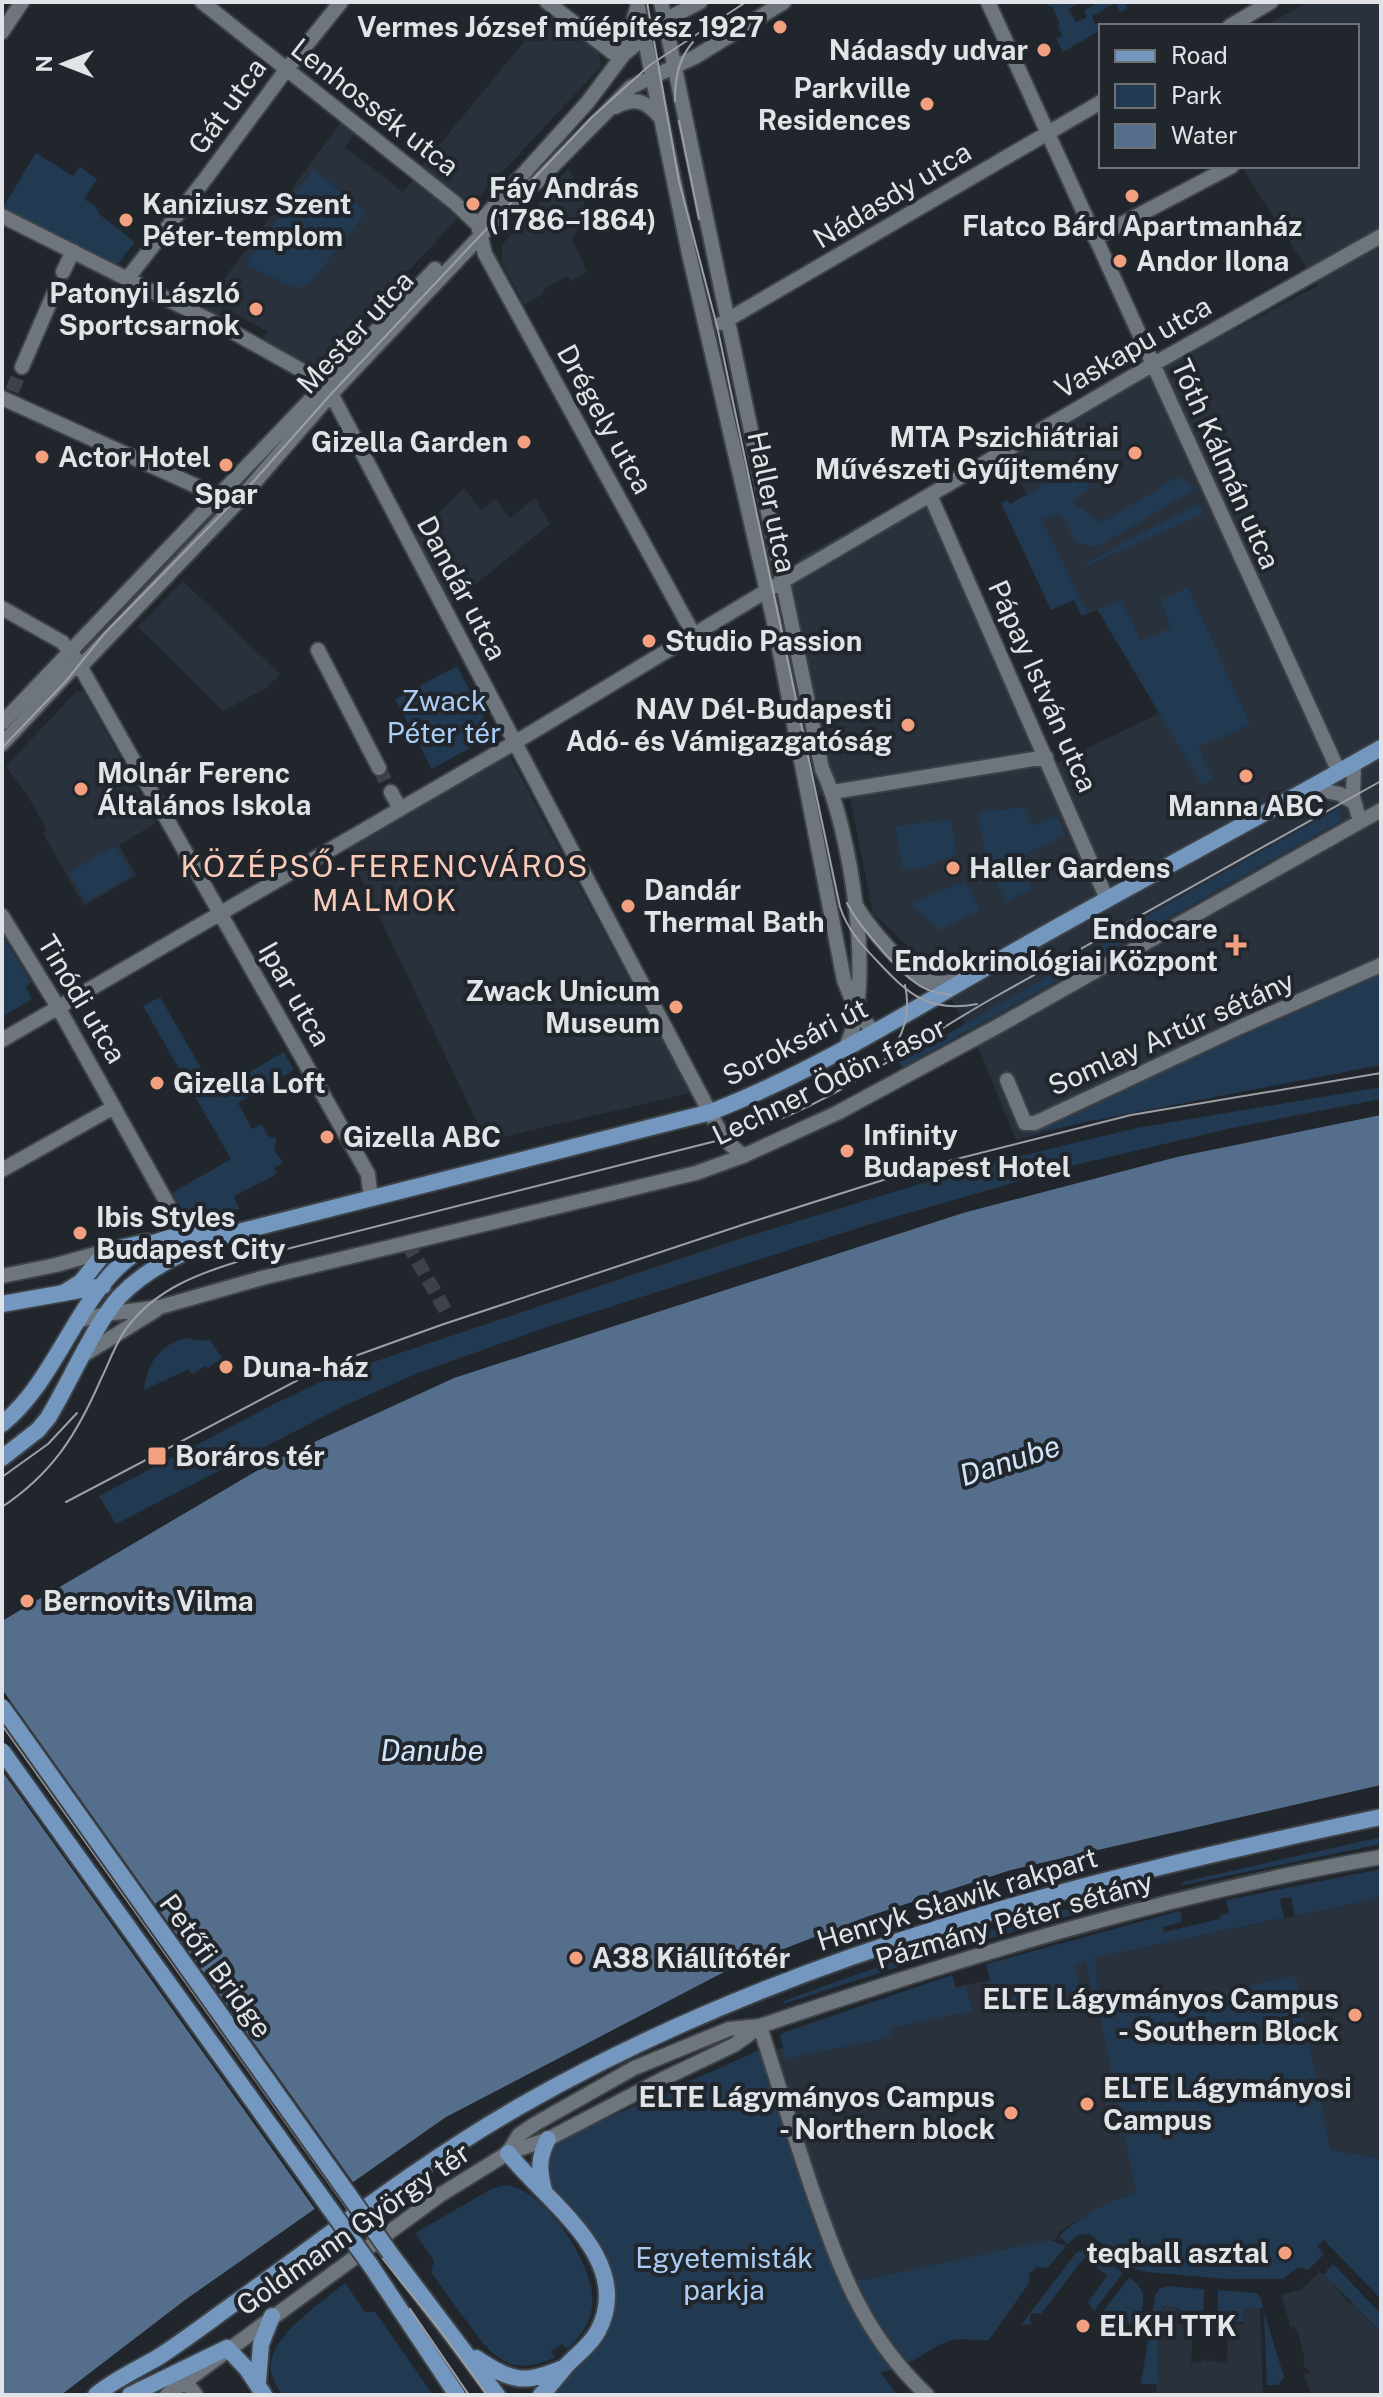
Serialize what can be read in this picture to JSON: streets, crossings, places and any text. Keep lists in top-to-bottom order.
{
  "streets": {
    "main road": ["Soroksári út", "Henryk Sławik rakpart", "Petőfi Bridge"],
    "street": [
      "Gát utca",
      "Lenhossék utca",
      "Nádasdy utca",
      "Mester utca",
      "Vaskapu utca",
      "Drégely utca",
      "Tóth Kálmán utca",
      "Haller utca",
      "Dandár utca",
      "Pápay István utca",
      "Ipar utca",
      "Tinódi utca",
      "Somlay Artúr sétány",
      "Lechner Ödön fasor",
      "Pázmány Péter sétány",
      "Goldmann György tér"
    ]
  },
  "crossings": [
    ["Gát utca", "Lenhossék utca"],
    ["Lenhossék utca", "Mester utca"],
    ["Lenhossék utca", "Drégely utca"],
    ["Nádasdy utca", "Tóth Kálmán utca"],
    ["Nádasdy utca", "Haller utca"],
    ["Mester utca", "Drégely utca"],
    ["Mester utca", "Haller utca"],
    ["Mester utca", "Dandár utca"],
    ["Mester utca", "Ipar utca"],
    ["Vaskapu utca", "Drégely utca"],
    ["Vaskapu utca", "Tóth Kálmán utca"],
    ["Vaskapu utca", "Haller utca"],
    ["Vaskapu utca", "Dandár utca"],
    ["Vaskapu utca", "Pápay István utca"],
    ["Vaskapu utca", "Ipar utca"],
    ["Vaskapu utca", "Tinódi utca"],
    ["Tóth Kálmán utca", "Soroksári út"],
    ["Haller utca", "Soroksári út"],
    ["Dandár utca", "Soroksári út"],
    ["Dandár utca", "Lechner Ödön fasor"],
    ["Pápay István utca", "Soroksári út"],
    ["Ipar utca", "Soroksári út"],
    ["Tinódi utca", "Soroksári út"],
    ["Pázmány Péter sétány", "Goldmann György tér"]
  ],
  "districts": ["KÖZÉPSŐ-FERENCVÁROS MALMOK"],
  "water": ["Danube"],
  "parks": ["Zwack Péter tér", "Egyetemisták parkja"],
  "places": {
    "other": [
      "Vermes József műépítész 1927",
      "Nádasdy udvar",
      "Parkville Residences",
      "Flatco Bárd Apartmanház",
      "Fáy András (1786–1864)",
      "Kaniziusz Szent Péter-templom",
      "Andor Ilona",
      "Patonyi László Sportcsarnok",
      "Gizella Garden",
      "MTA Pszichiátriai Művészeti Gyűjtemény",
      "Actor Hotel",
      "Spar",
      "Studio Passion",
      "NAV Dél-Budapesti Adó- és Vámigazgatóság",
      "Manna ABC",
      "Molnár Ferenc Általános Iskola",
      "Haller Gardens",
      "Dandár Thermal Bath",
      "Zwack Unicum Museum",
      "Gizella Loft",
      "Gizella ABC",
      "Infinity Budapest Hotel",
      "Ibis Styles Budapest City",
      "Duna-ház",
      "Bernovits Vilma",
      "A38 Kiállítótér",
      "ELTE Lágymányos Campus - Southern Block",
      "ELTE Lágymányosi Campus",
      "ELTE Lágymányos Campus - Northern block",
      "teqball asztal",
      "ELKH TTK"
    ],
    "health": ["Endocare Endokrinológiai Központ"],
    "transit": ["Boráros tér"]
  },
  "legend": ["Road", "Park", "Water"],
  "north": "left"
}
